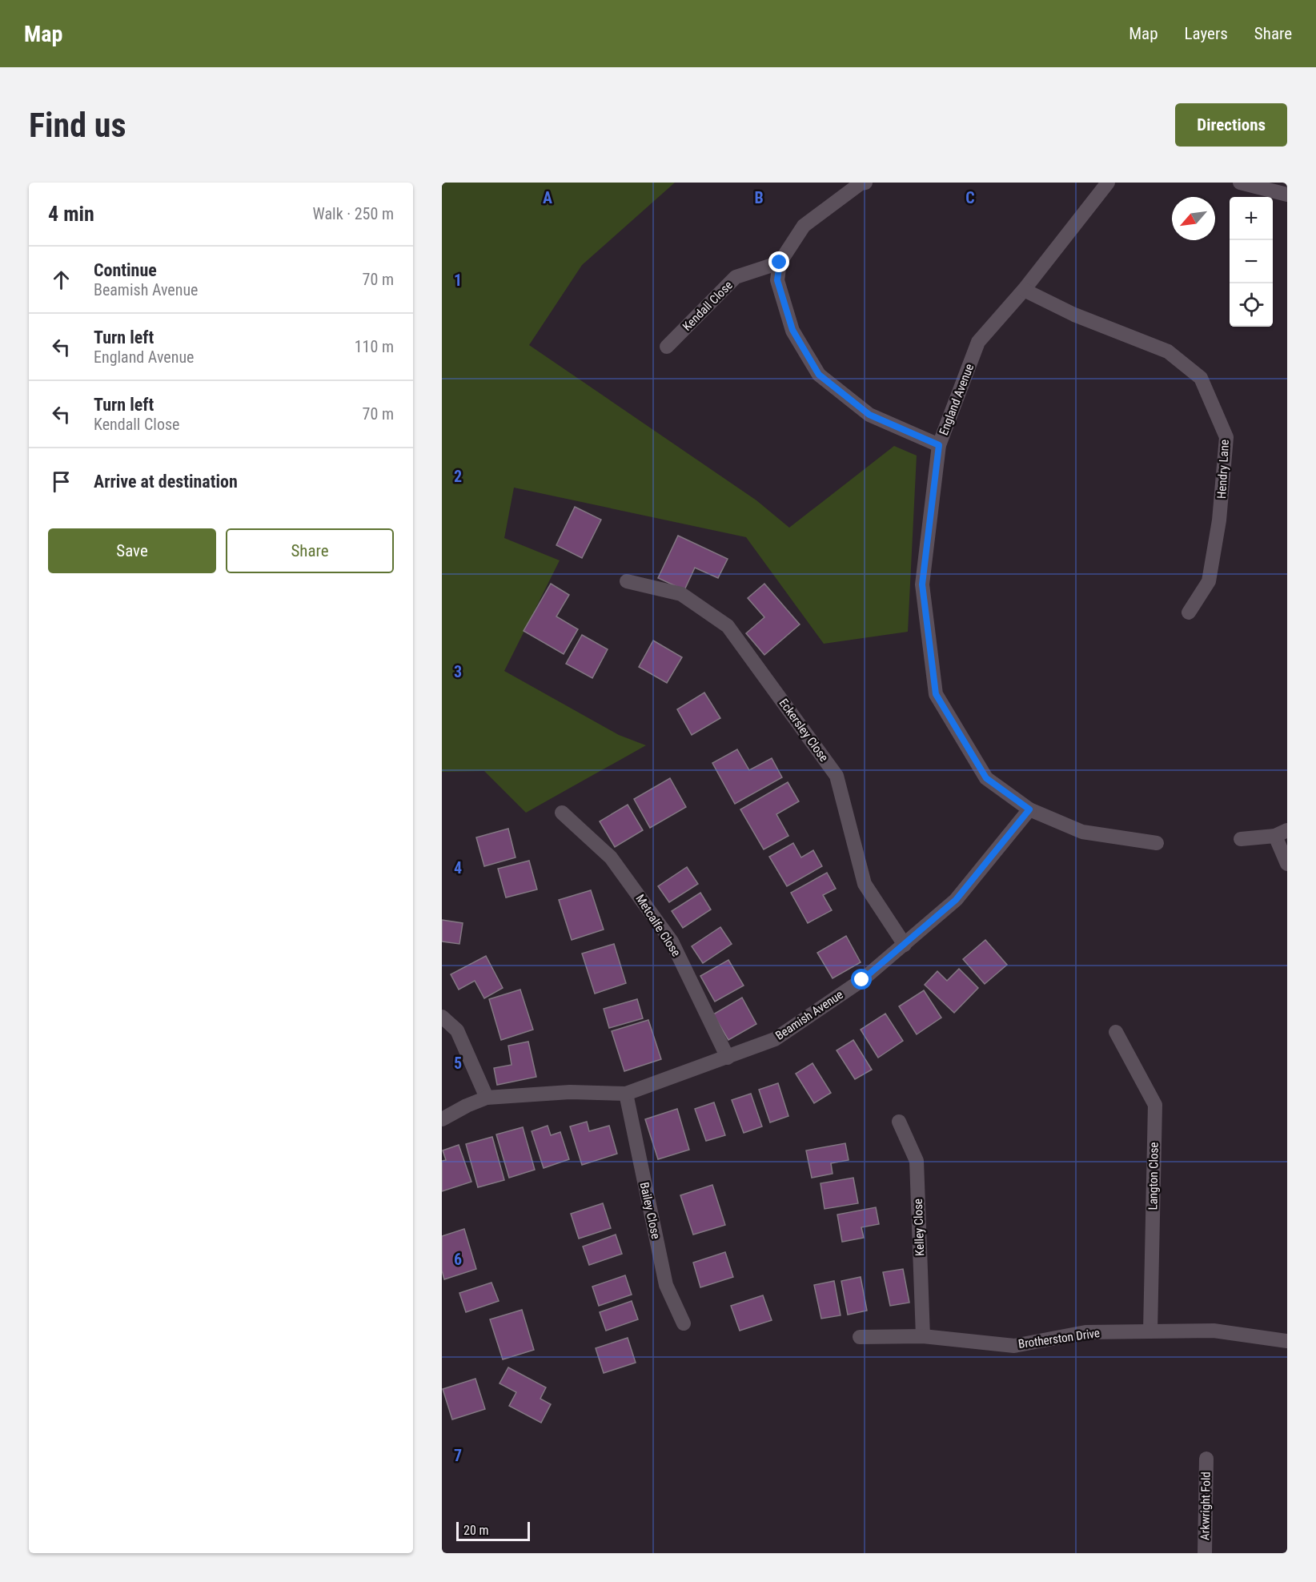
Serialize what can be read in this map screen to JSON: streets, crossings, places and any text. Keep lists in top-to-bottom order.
{
  "streets": {
    "street": [
      "Kendall Close",
      "England Avenue",
      "Hendry Lane",
      "Eckersley Close",
      "Metcalfe Close",
      "Beamish Avenue",
      "Langton Close",
      "Bailey Close",
      "Kelley Close",
      "Brotherston Drive",
      "Arkwright Fold"
    ]
  },
  "crossings": [
    ["England Avenue", "Hendry Lane"],
    ["England Avenue", "Beamish Avenue"],
    ["Eckersley Close", "Beamish Avenue"],
    ["Metcalfe Close", "Beamish Avenue"],
    ["Beamish Avenue", "Bailey Close"],
    ["Langton Close", "Brotherston Drive"],
    ["Kelley Close", "Brotherston Drive"]
  ],
  "scale_bar": "20 m",
  "north": "bottom left",
  "page": {
    "header": "Map",
    "nav": ["Map", "Layers", "Share"],
    "buttons": [
      "Directions",
      ["Save", "Share"]
    ],
    "title": "Find us",
    "heading": ["4 min", "Walk · 250 m"],
    "map_buttons": ["+", "−"],
    "list": [
      ["Continue", "Beamish Avenue", "70 m"],
      ["Turn left", "England Avenue", "110 m"],
      ["Turn left", "Kendall Close", "70 m"],
      "Arrive at destination"
    ],
    "scale": "20 m"
  },
  "grid": {
    "columns": ["A", "B", "C"],
    "rows": [
      "1",
      "2",
      "3",
      "4",
      "5",
      "6",
      "7"
    ]
  }
}
